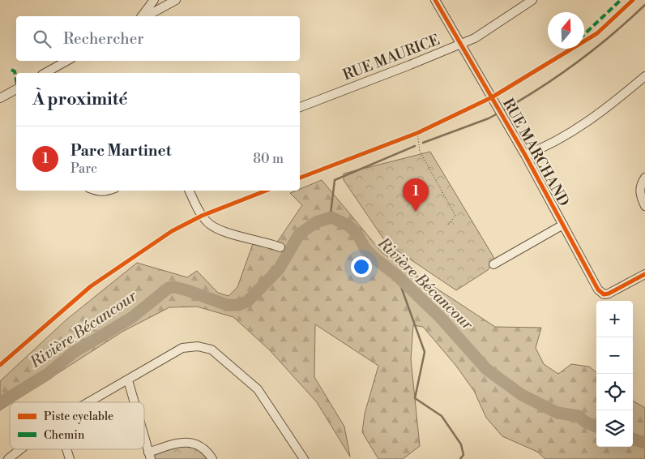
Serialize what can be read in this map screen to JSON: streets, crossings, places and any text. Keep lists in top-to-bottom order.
{
  "streets": {
    "street": ["RUE MAURICE", "RUE MARCHAND"]
  },
  "crossings": [
    ["RUE MAURICE", "RUE MARCHAND"]
  ],
  "water": ["Rivière Bécancour"],
  "legend": ["Piste cyclable", "Chemin"],
  "north": "top",
  "page": {
    "search": "Rechercher",
    "heading": "À proximité",
    "list": [
      {
        "mark": "1",
        "name": "Parc Martinet",
        "note": "Parc",
        "value": "80 m"
      }
    ],
    "pins": "1",
    "map_buttons": ["+", "−"]
  }
}
